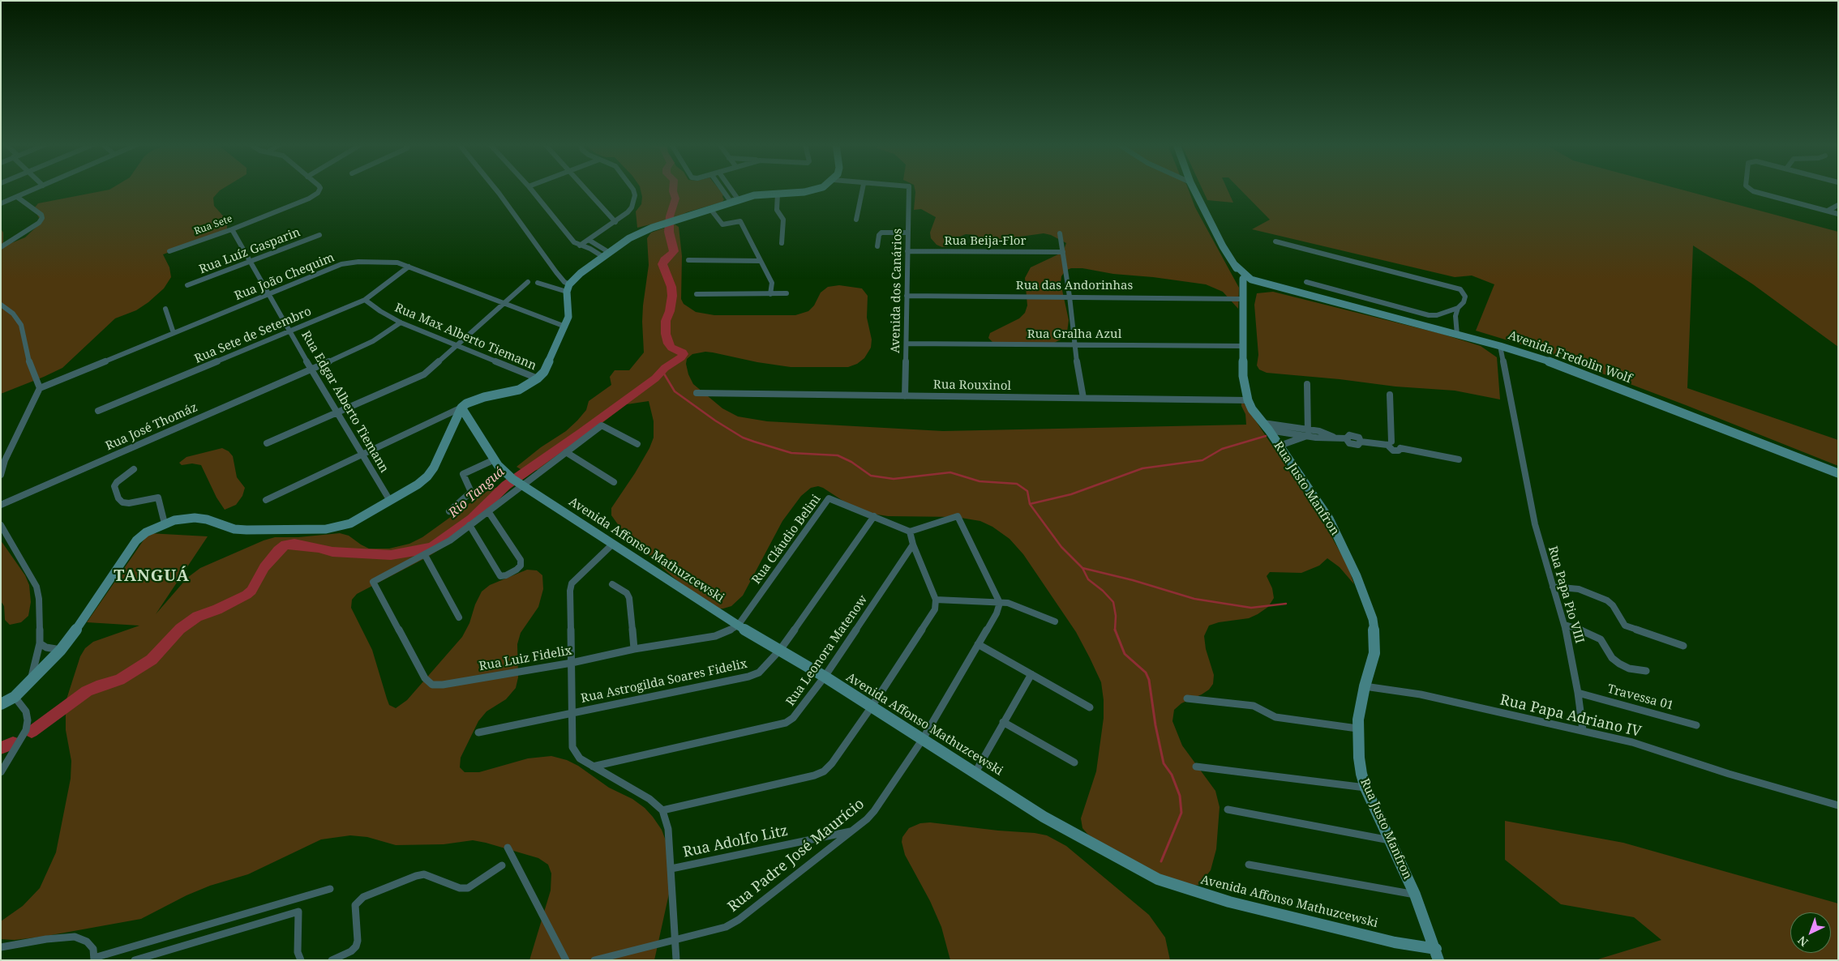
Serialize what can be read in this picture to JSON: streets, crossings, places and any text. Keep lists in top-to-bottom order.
{
  "streets": {
    "street": [
      "Rua Sete",
      "Rua Beija-Flor",
      "Rua Luíz Gasparin",
      "Rua João Chequim",
      "Rua das Andorinhas",
      "Avenida dos Canários",
      "Rua Gralha Azul",
      "Rua Sete de Setembro",
      "Rua Max Alberto Tiemann",
      "Avenida Fredolin Wolf",
      "Rua Rouxinol",
      "Rua Edgar Alberto Tiemann",
      "Rua José Thomáz",
      "Rua Justo Manfron",
      "Rua Cláudio Belini",
      "Avenida Affonso Mathuzcewski",
      "Rua Papa Pio VIII",
      "Rua Leonora Matenow",
      "Rua Luiz Fidelix",
      "Rua Astrogilda Soares Fidelix",
      "Travessa 01",
      "Rua Papa Adriano IV",
      "Rua Adolfo Litz",
      "Rua Padre José Maurício"
    ]
  },
  "crossings": [
    ["Rua Sete", "Rua Edgar Alberto Tiemann"],
    ["Rua Beija-Flor", "Avenida dos Canários"],
    ["Rua Luíz Gasparin", "Rua Edgar Alberto Tiemann"],
    ["Rua João Chequim", "Rua Sete de Setembro"],
    ["Rua João Chequim", "Rua Edgar Alberto Tiemann"],
    ["Rua das Andorinhas", "Avenida dos Canários"],
    ["Rua das Andorinhas", "Avenida Fredolin Wolf"],
    ["Rua das Andorinhas", "Rua Justo Manfron"],
    ["Avenida dos Canários", "Rua Gralha Azul"],
    ["Avenida dos Canários", "Rua Rouxinol"],
    ["Rua Gralha Azul", "Rua Justo Manfron"],
    ["Rua Sete de Setembro", "Rua Max Alberto Tiemann"],
    ["Rua Sete de Setembro", "Rua Edgar Alberto Tiemann"],
    ["Rua Max Alberto Tiemann", "Rua José Thomáz"],
    ["Avenida Fredolin Wolf", "Rua Justo Manfron"],
    ["Avenida Fredolin Wolf", "Rua Papa Pio VIII"],
    ["Rua Rouxinol", "Rua Justo Manfron"],
    ["Rua Edgar Alberto Tiemann", "Rua José Thomáz"],
    ["Rua Justo Manfron", "Avenida Affonso Mathuzcewski"],
    ["Rua Justo Manfron", "Rua Papa Adriano IV"],
    ["Rua Cláudio Belini", "Avenida Affonso Mathuzcewski"],
    ["Rua Cláudio Belini", "Rua Luiz Fidelix"],
    ["Rua Cláudio Belini", "Rua Astrogilda Soares Fidelix"],
    ["Avenida Affonso Mathuzcewski", "Rua Leonora Matenow"],
    ["Avenida Affonso Mathuzcewski", "Rua Luiz Fidelix"],
    ["Avenida Affonso Mathuzcewski", "Rua Astrogilda Soares Fidelix"],
    ["Avenida Affonso Mathuzcewski", "Rua Padre José Maurício"],
    ["Rua Papa Pio VIII", "Travessa 01"],
    ["Rua Papa Pio VIII", "Rua Papa Adriano IV"],
    ["Rua Adolfo Litz", "Rua Padre José Maurício"]
  ],
  "districts": ["TANGUÁ"],
  "water": ["Rio Tanguá"],
  "north": "bottom left"
}
